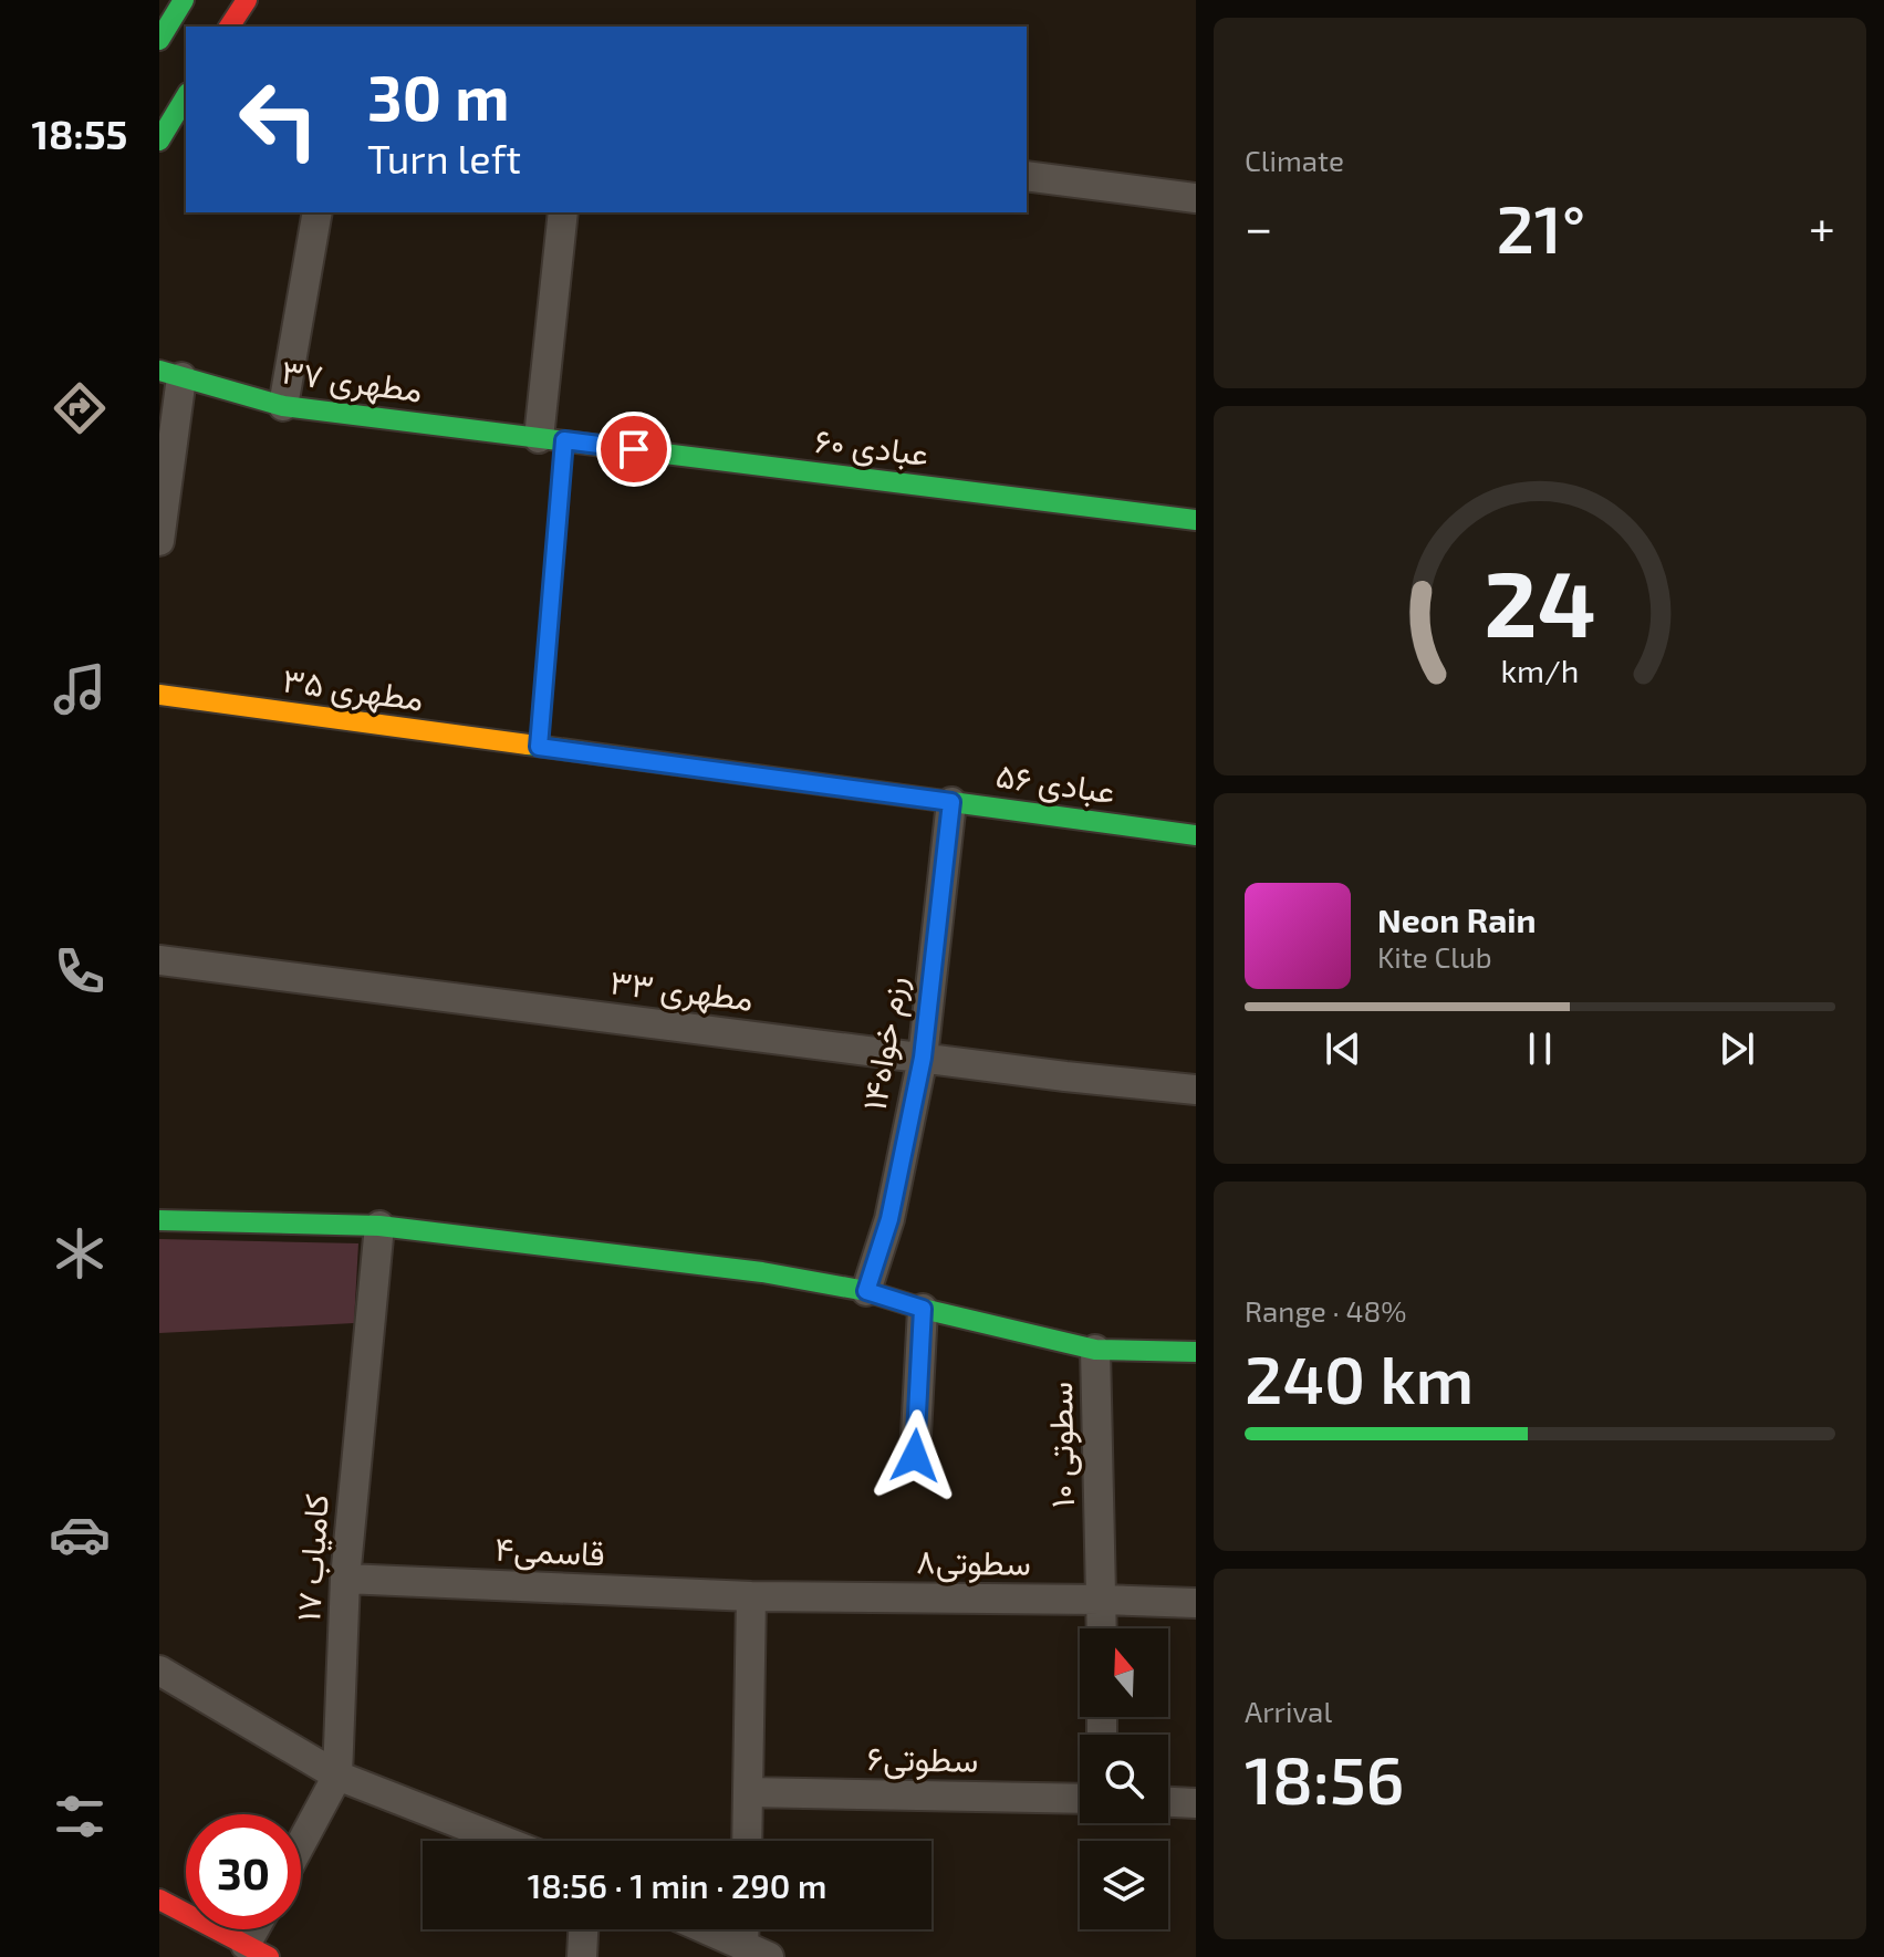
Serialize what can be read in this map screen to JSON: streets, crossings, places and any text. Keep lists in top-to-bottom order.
{
  "streets": {
    "street": [
      "مطهری ۳۷",
      "عبادی ۶۰",
      "مطهری ۳۵",
      "عبادی ۵۶",
      "مطهری ۳۳",
      "رزم خواه۱۴",
      "سطوتی ۱۰",
      "قاسمی۴",
      "کامیاب ۱۷",
      "سطوتی۸",
      "سطوتی۶"
    ]
  },
  "crossings": [
    ["مطهری ۳۷", "عبادی ۶۰"],
    ["مطهری ۳۵", "عبادی ۵۶"],
    ["عبادی ۵۶", "رزم خواه۱۴"],
    ["مطهری ۳۳", "رزم خواه۱۴"],
    ["سطوتی ۱۰", "سطوتی۸"],
    ["قاسمی۴", "کامیاب ۱۷"],
    ["قاسمی۴", "سطوتی۸"]
  ],
  "north": "top",
  "page": {
    "tabs": "18:55",
    "tile": [
      "Climate",
      ["Range · 48%", "240 km"],
      ["Arrival", "18:56"]
    ],
    "turn": ["30 m", "Turn left"],
    "heat": ["−", "21°", "+"],
    "song": ["Neon Rain", "Kite Club"],
    "limit": "30",
    "trip": "18:56 · 1 min · 290 m",
    "gauge": ["24", "km/h"]
  }
}
